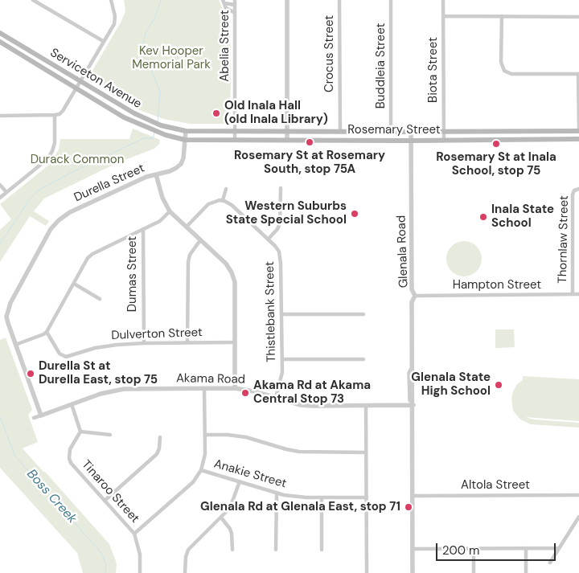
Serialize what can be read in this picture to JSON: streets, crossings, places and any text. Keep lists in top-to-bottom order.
{
  "streets": {
    "main road": ["Serviceton Avenue", "Rosemary Street"],
    "street": [
      "Abelia Street",
      "Crocus Street",
      "Buddleia Street",
      "Biota Street",
      "Durella Street",
      "Thornlaw Street",
      "Glenala Road",
      "Dumas Street",
      "Hampton Street",
      "Thistlebank Street",
      "Dulverton Street",
      "Akama Road",
      "Anakie Street",
      "Altola Street",
      "Tinaroo Street"
    ]
  },
  "crossings": [
    ["Abelia Street", "Rosemary Street"],
    ["Crocus Street", "Rosemary Street"],
    ["Buddleia Street", "Rosemary Street"],
    ["Biota Street", "Rosemary Street"],
    ["Serviceton Avenue", "Rosemary Street"],
    ["Serviceton Avenue", "Durella Street"],
    ["Rosemary Street", "Durella Street"],
    ["Rosemary Street", "Glenala Road"],
    ["Durella Street", "Akama Road"],
    ["Thornlaw Street", "Hampton Street"],
    ["Glenala Road", "Hampton Street"],
    ["Glenala Road", "Akama Road"],
    ["Glenala Road", "Altola Street"],
    ["Dumas Street", "Dulverton Street"],
    ["Thistlebank Street", "Akama Road"]
  ],
  "water": ["Boss Creek"],
  "parks": ["Kev Hooper Memorial Park", "Durack Common"],
  "places": [
    "Old Inala Hall (old Inala Library)",
    "Rosemary St at Rosemary South, stop 75A",
    "Rosemary St at Inala School, stop 75",
    "Western Suburbs State Special School",
    "Inala State School",
    "Durella St at Durella East, stop 75",
    "Glenala State High School",
    "Akama Rd at Akama Central Stop 73",
    "Glenala Rd at Glenala East, stop 71"
  ],
  "scale_bar": "200 m"
}
